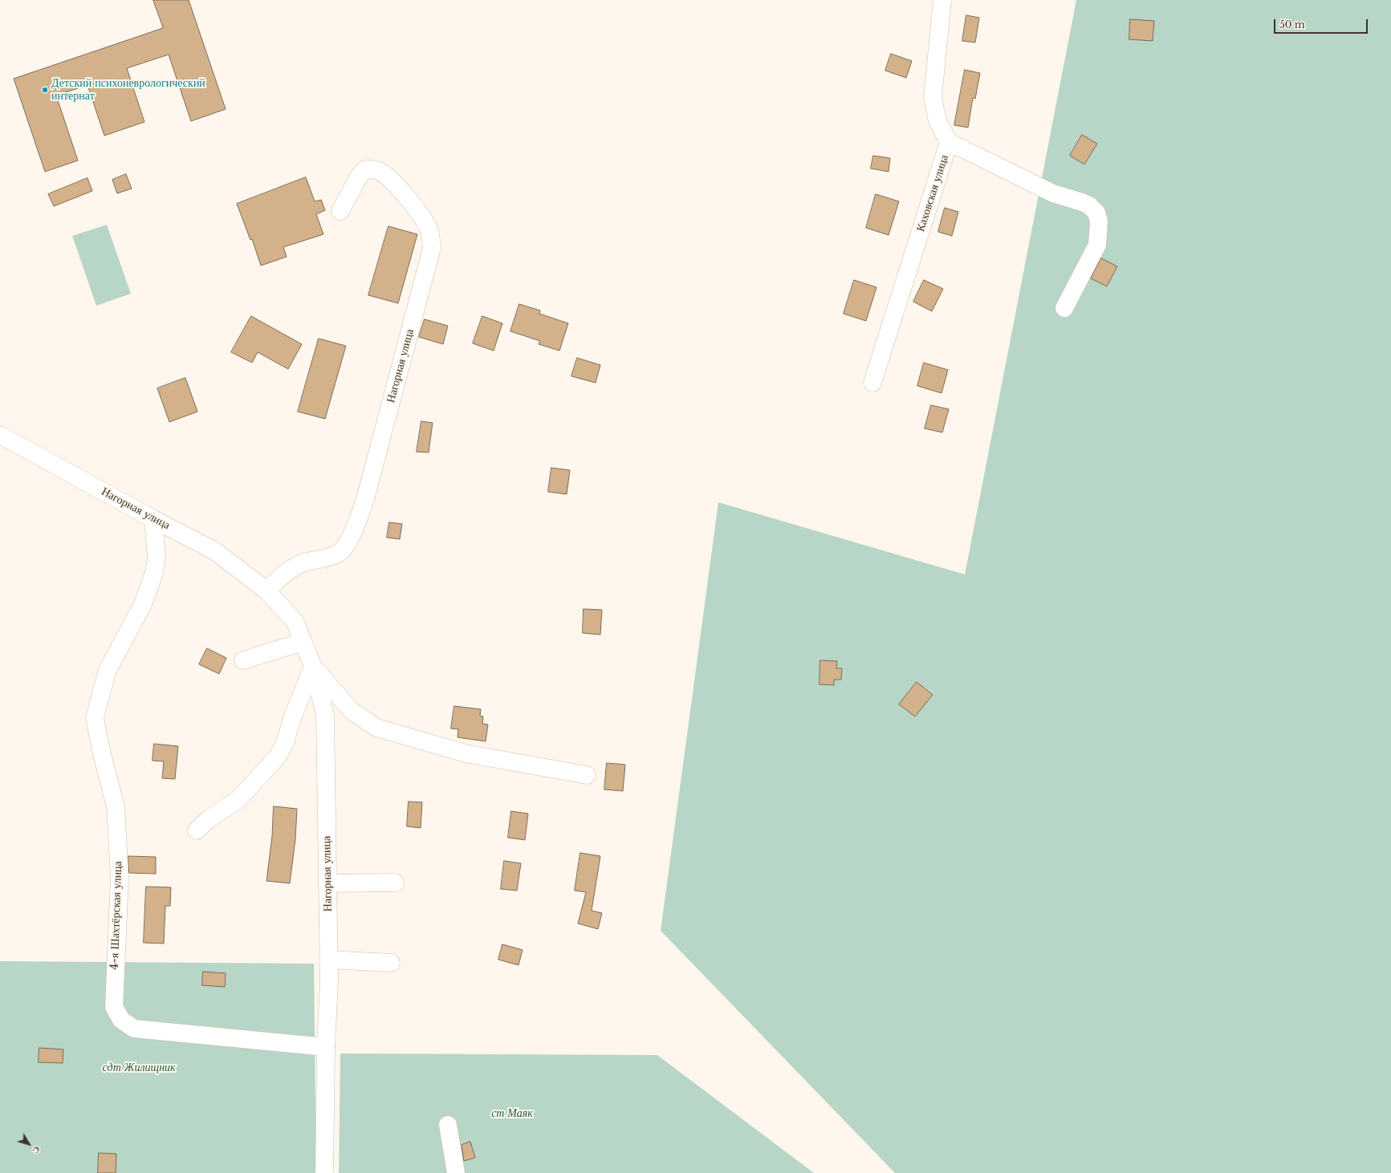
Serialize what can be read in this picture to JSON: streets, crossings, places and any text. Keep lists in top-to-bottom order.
{
  "streets": {
    "main road": ["Каховская улица", "Нагорная улица", "4-я Шахтёрская улица"]
  },
  "crossings": [
    ["Нагорная улица", "4-я Шахтёрская улица"]
  ],
  "parks": ["сдт Жилищник", "ст Маяк"],
  "places": ["Детский психоневрологический интернат"],
  "scale_bar": "50 m",
  "north": "bottom right"
}
